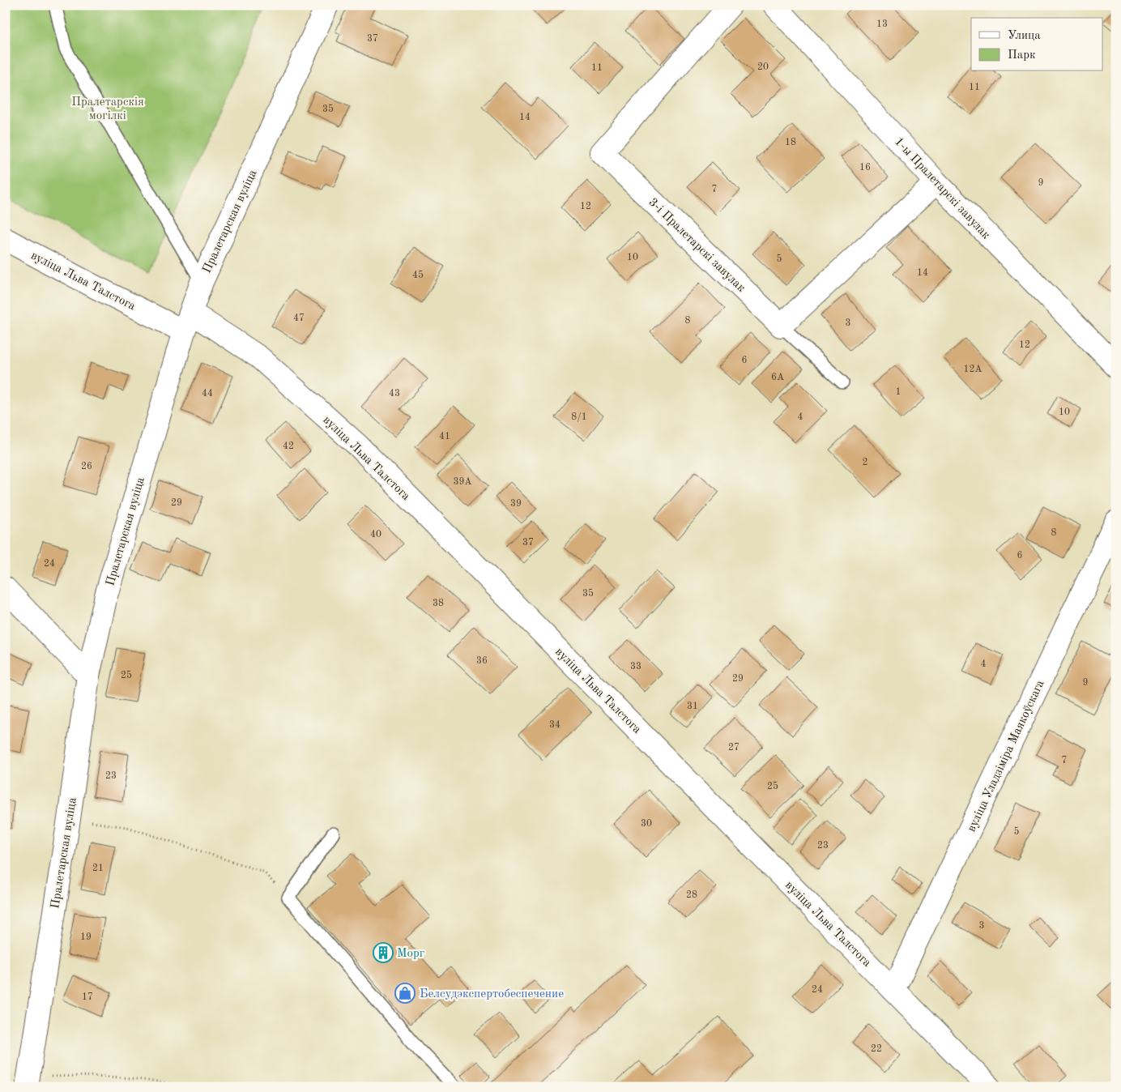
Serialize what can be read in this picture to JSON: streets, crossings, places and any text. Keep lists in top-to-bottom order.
{
  "streets": {
    "street": [
      "1-ы Пралетарскі завулак",
      "Пралетарская вуліца",
      "3-і Пралетарскі завулак",
      "вуліца Льва Талстога",
      "вуліца Уладзіміра Маякоўскага"
    ]
  },
  "crossings": [
    ["Пралетарская вуліца", "вуліца Льва Талстога"],
    ["вуліца Льва Талстога", "вуліца Уладзіміра Маякоўскага"]
  ],
  "parks": ["Пралетарскія могілкі"],
  "places": {
    "building": ["Морг"],
    "shop": ["Белсудэкспертобеспечение"]
  },
  "house_numbers": [
    "13",
    "37",
    "20",
    "11",
    "11",
    "35",
    "14",
    "18",
    "16",
    "9",
    "7",
    "12",
    "10",
    "5",
    "14",
    "45",
    "47",
    "8",
    "3",
    "12",
    "6",
    "12А",
    "6А",
    "1",
    "44",
    "43",
    "10",
    "8/1",
    "4",
    "41",
    "42",
    "2",
    "26",
    "39А",
    "29",
    "39",
    "8",
    "40",
    "37",
    "6",
    "24",
    "35",
    "38",
    "36",
    "4",
    "33",
    "25",
    "29",
    "9",
    "31",
    "34",
    "27",
    "7",
    "23",
    "25",
    "30",
    "5",
    "23",
    "21",
    "28",
    "3",
    "19",
    "24",
    "17",
    "22"
  ],
  "legend": ["Улица", "Парк"]
}
